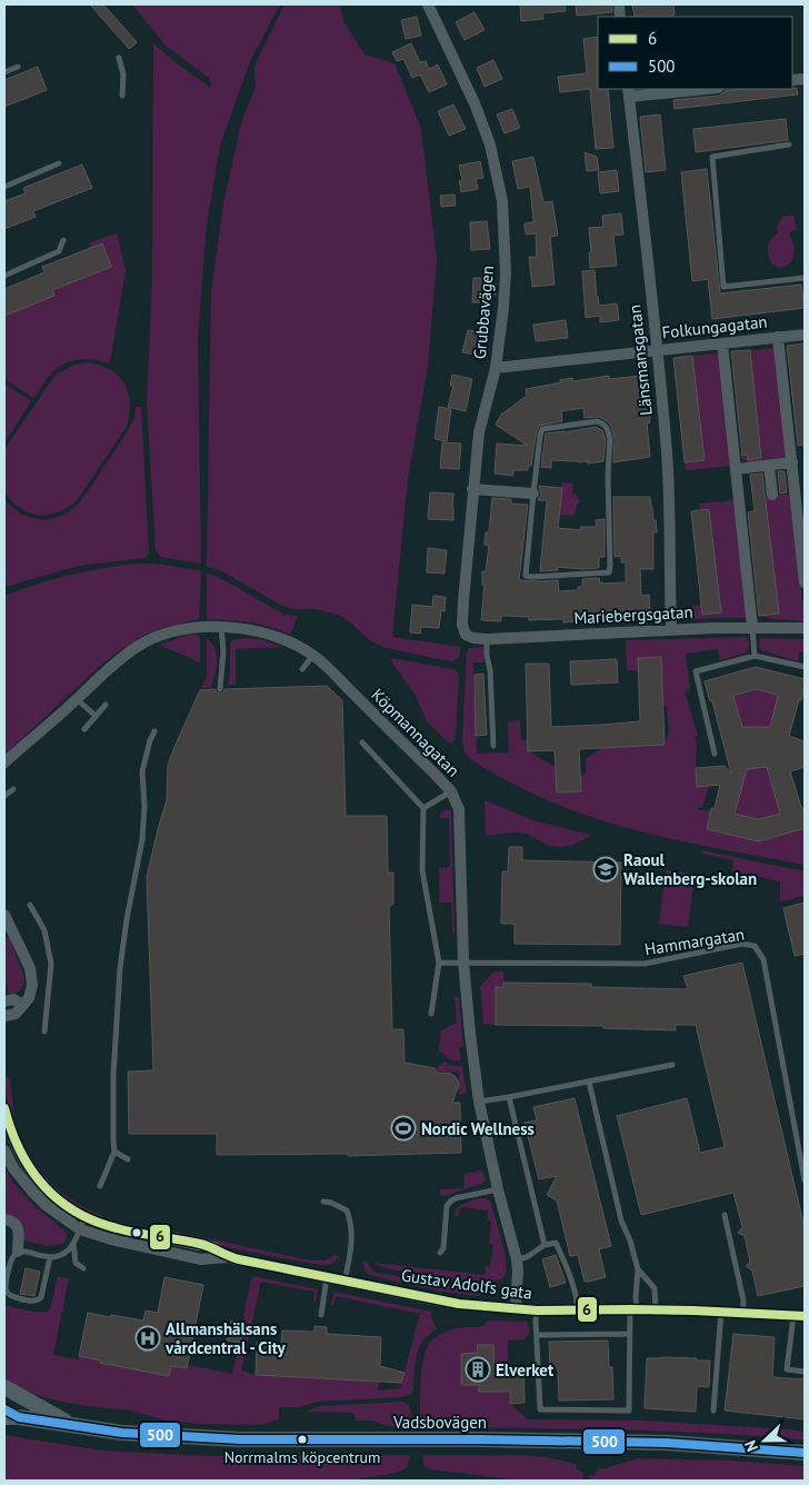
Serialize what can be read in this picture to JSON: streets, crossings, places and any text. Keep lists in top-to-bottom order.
{
  "streets": {
    "main road": ["Vadsbovägen"],
    "street": [
      "Grubbavägen",
      "Folkungagatan",
      "Länsmansgatan",
      "Mariebergsgatan",
      "Köpmannagatan",
      "Gustav Adolfs gata"
    ],
    "lane": ["Hammargatan"]
  },
  "crossings": [
    ["Grubbavägen", "Folkungagatan"],
    ["Grubbavägen", "Mariebergsgatan"],
    ["Folkungagatan", "Länsmansgatan"],
    ["Länsmansgatan", "Mariebergsgatan"],
    ["Köpmannagatan", "Hammargatan"],
    ["Köpmannagatan", "Gustav Adolfs gata"]
  ],
  "places": {
    "school or university": ["Raoul Wallenberg-skolan"],
    "sports": ["Nordic Wellness"],
    "hospital": ["Allmanshälsans vårdcentral - City"],
    "building": ["Elverket"],
    "other": ["Norrmalms köpcentrum"]
  },
  "lines": ["transit line 6", "transit line 500"],
  "legend": ["6", "500"],
  "north": "left"
}
